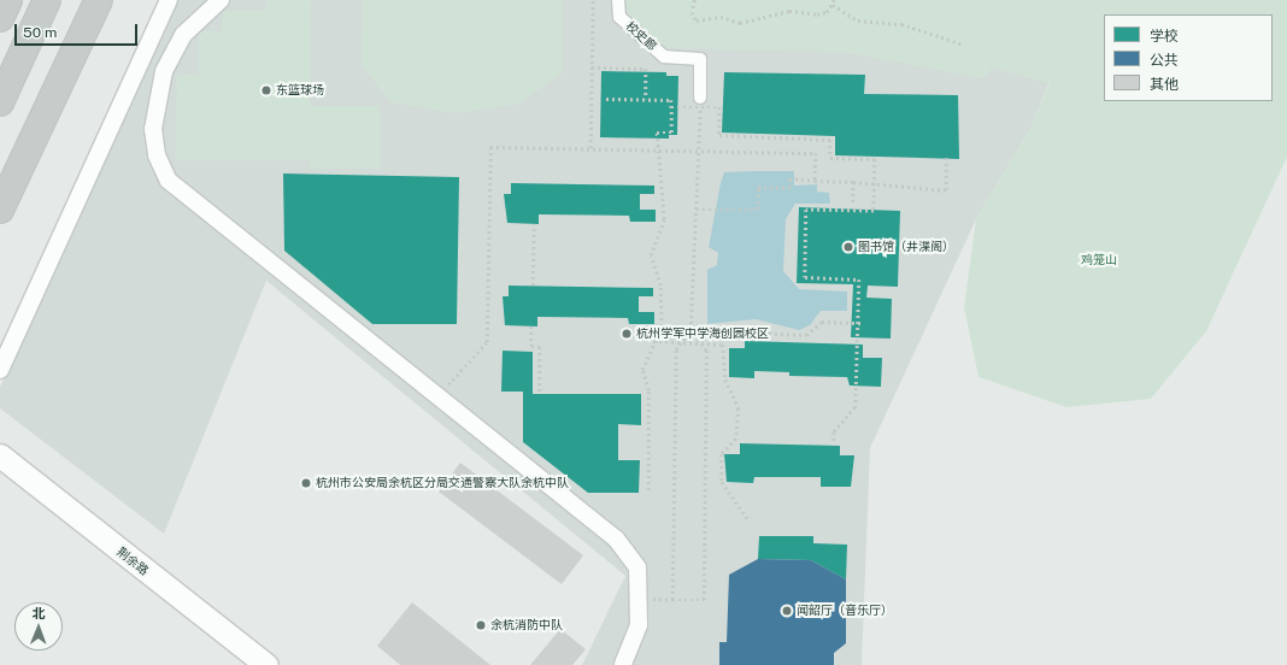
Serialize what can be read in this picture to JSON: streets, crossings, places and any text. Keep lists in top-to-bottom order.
{
  "streets": {
    "main road": ["荆余路"],
    "street": ["校史廊"]
  },
  "parks": ["鸡笼山"],
  "places": [
    "东篮球场",
    "图书馆（井渫阁）",
    "杭州学军中学海创园校区",
    "杭州市公安局余杭区分局交通警察大队余杭中队",
    "闻韶厅（音乐厅）",
    "余杭消防中队"
  ],
  "legend": ["学校", "公共", "其他"],
  "scale_bar": "50 m",
  "north": "top"
}
